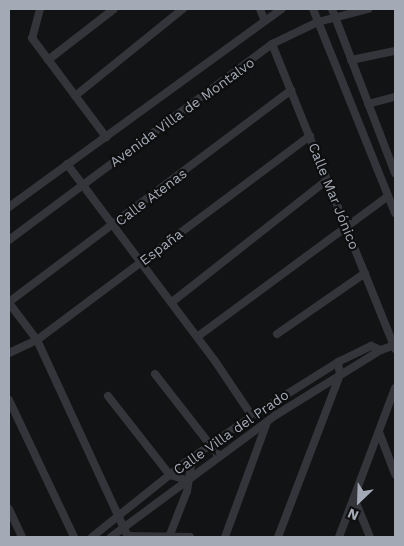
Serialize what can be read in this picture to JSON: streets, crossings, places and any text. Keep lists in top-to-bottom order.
{
  "streets": {
    "street": [
      "Avenida Villa de Montalvo",
      "Calle Mar Jónico",
      "Calle Atenas",
      "España",
      "Calle Villa del Prado"
    ]
  },
  "crossings": [
    ["Avenida Villa de Montalvo", "Calle Mar Jónico"],
    ["Calle Mar Jónico", "Calle Atenas"],
    ["Calle Mar Jónico", "España"],
    ["Calle Mar Jónico", "Calle Villa del Prado"]
  ],
  "north": "bottom left"
}
